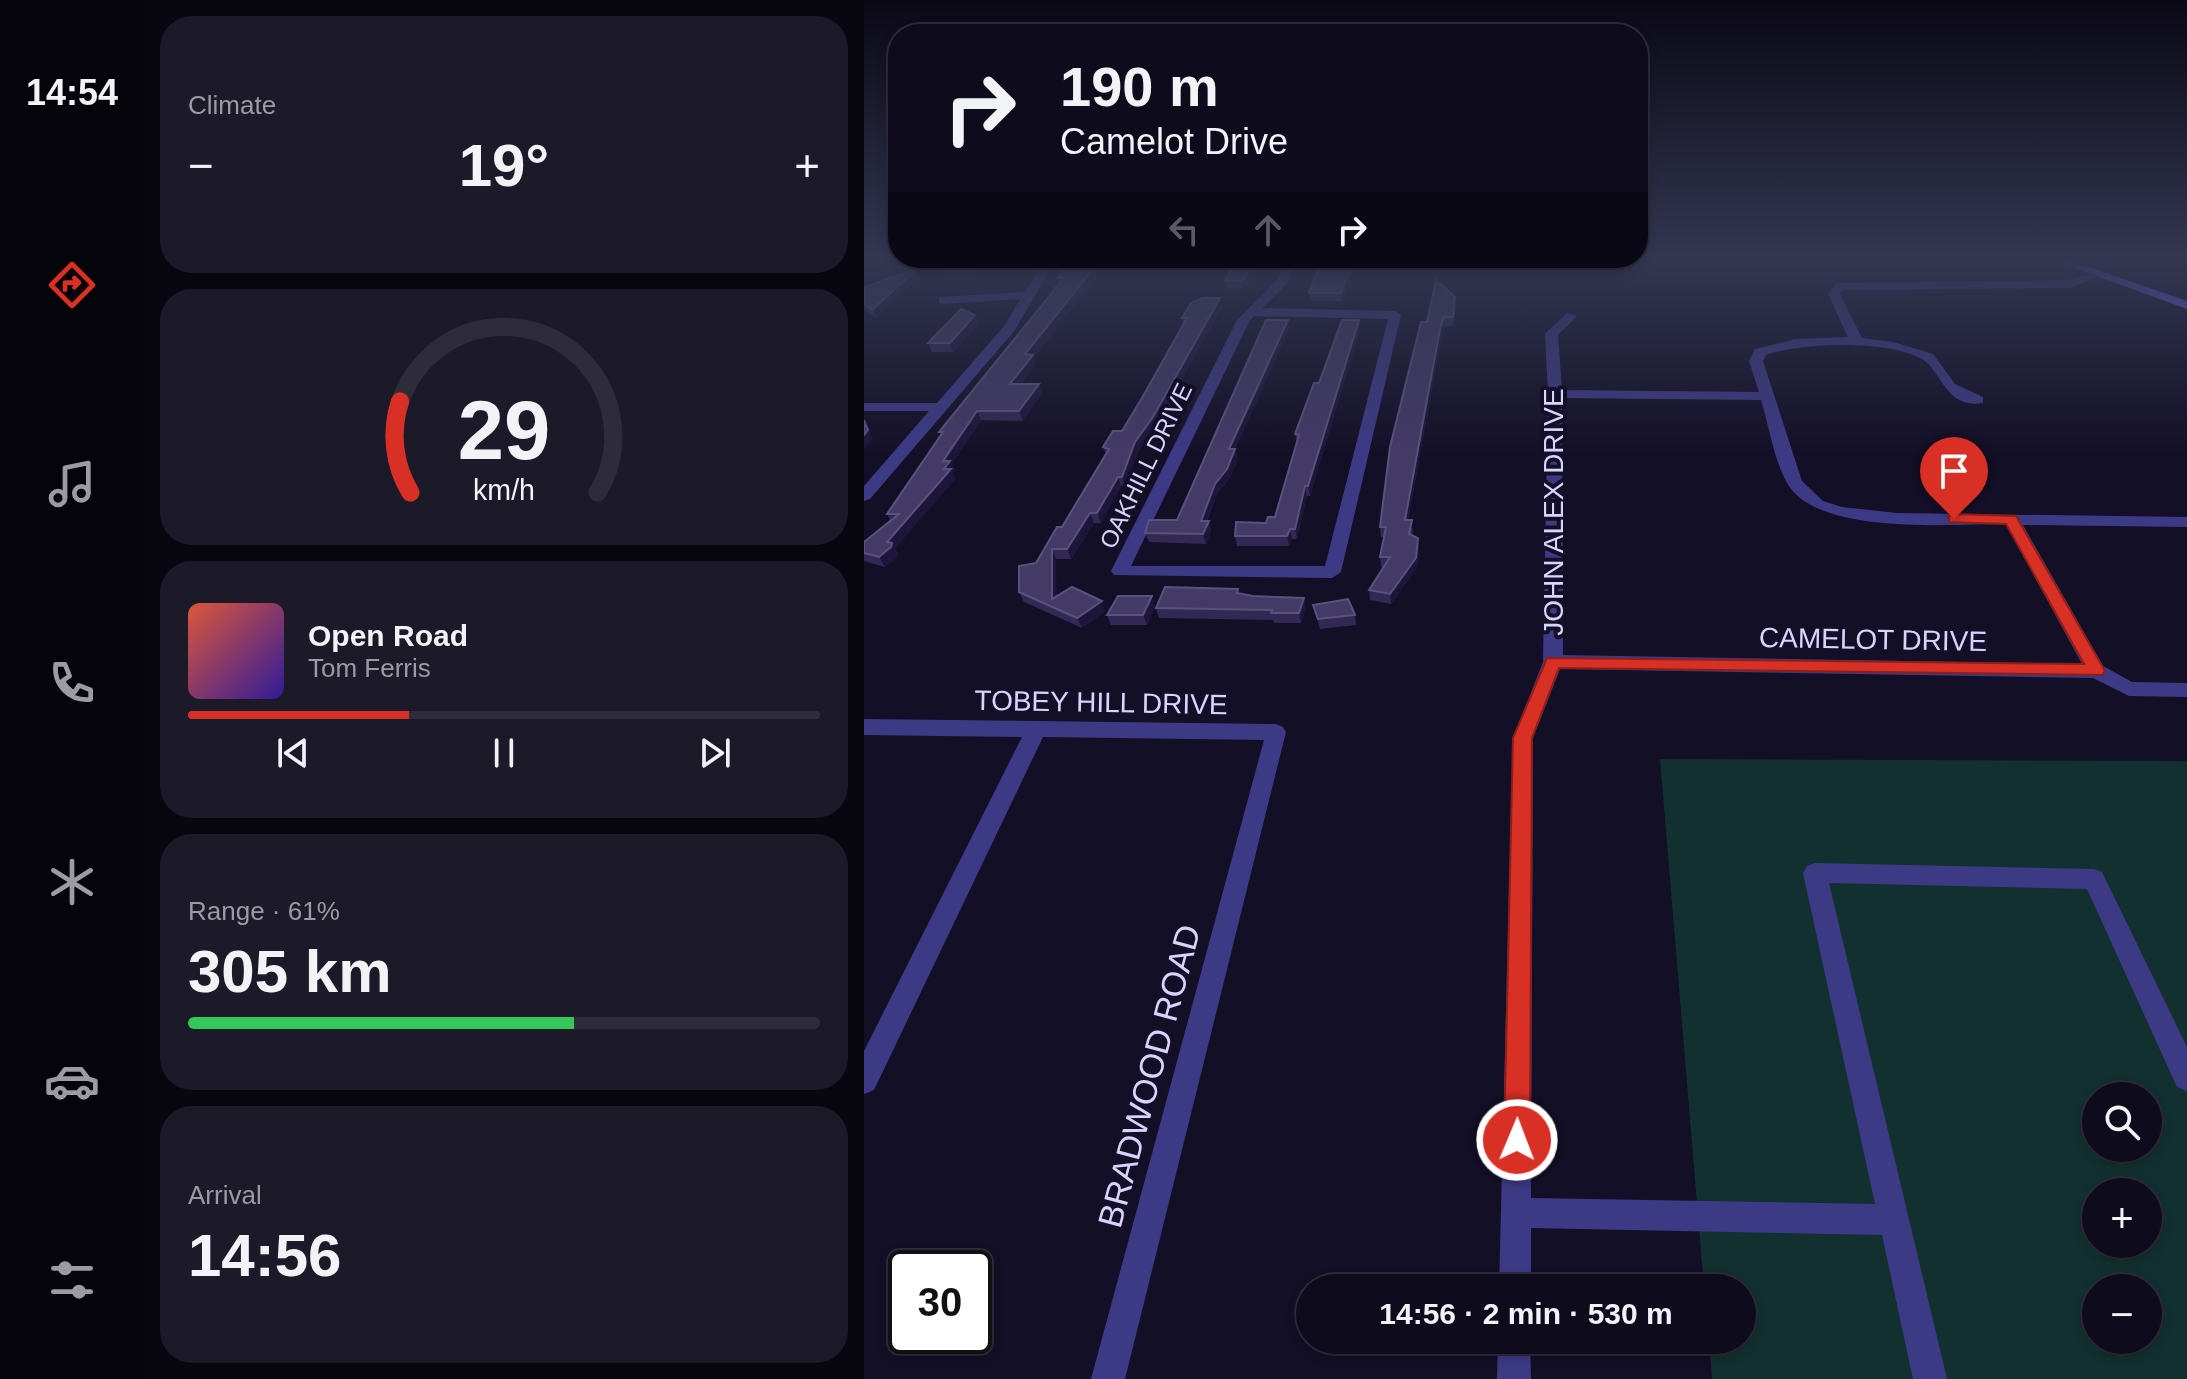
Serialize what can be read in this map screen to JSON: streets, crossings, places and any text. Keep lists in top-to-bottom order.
{
  "streets": {
    "street": [
      "OAKHILL DRIVE",
      "JOHN ALEX DRIVE",
      "CAMELOT DRIVE",
      "TOBEY HILL DRIVE",
      "BRADWOOD ROAD"
    ]
  },
  "crossings": [
    ["JOHN ALEX DRIVE", "CAMELOT DRIVE"],
    ["TOBEY HILL DRIVE", "BRADWOOD ROAD"]
  ],
  "page": {
    "tabs": "14:54",
    "tile": [
      "Climate",
      ["Range · 61%", "305 km"],
      ["Arrival", "14:56"]
    ],
    "turn": ["190 m", "Camelot Drive"],
    "heat": ["−", "19°", "+"],
    "song": ["Open Road", "Tom Ferris"],
    "map_buttons": ["+", "−"],
    "limit": "30",
    "trip": "14:56 · 2 min · 530 m",
    "gauge": ["29", "km/h"]
  }
}
